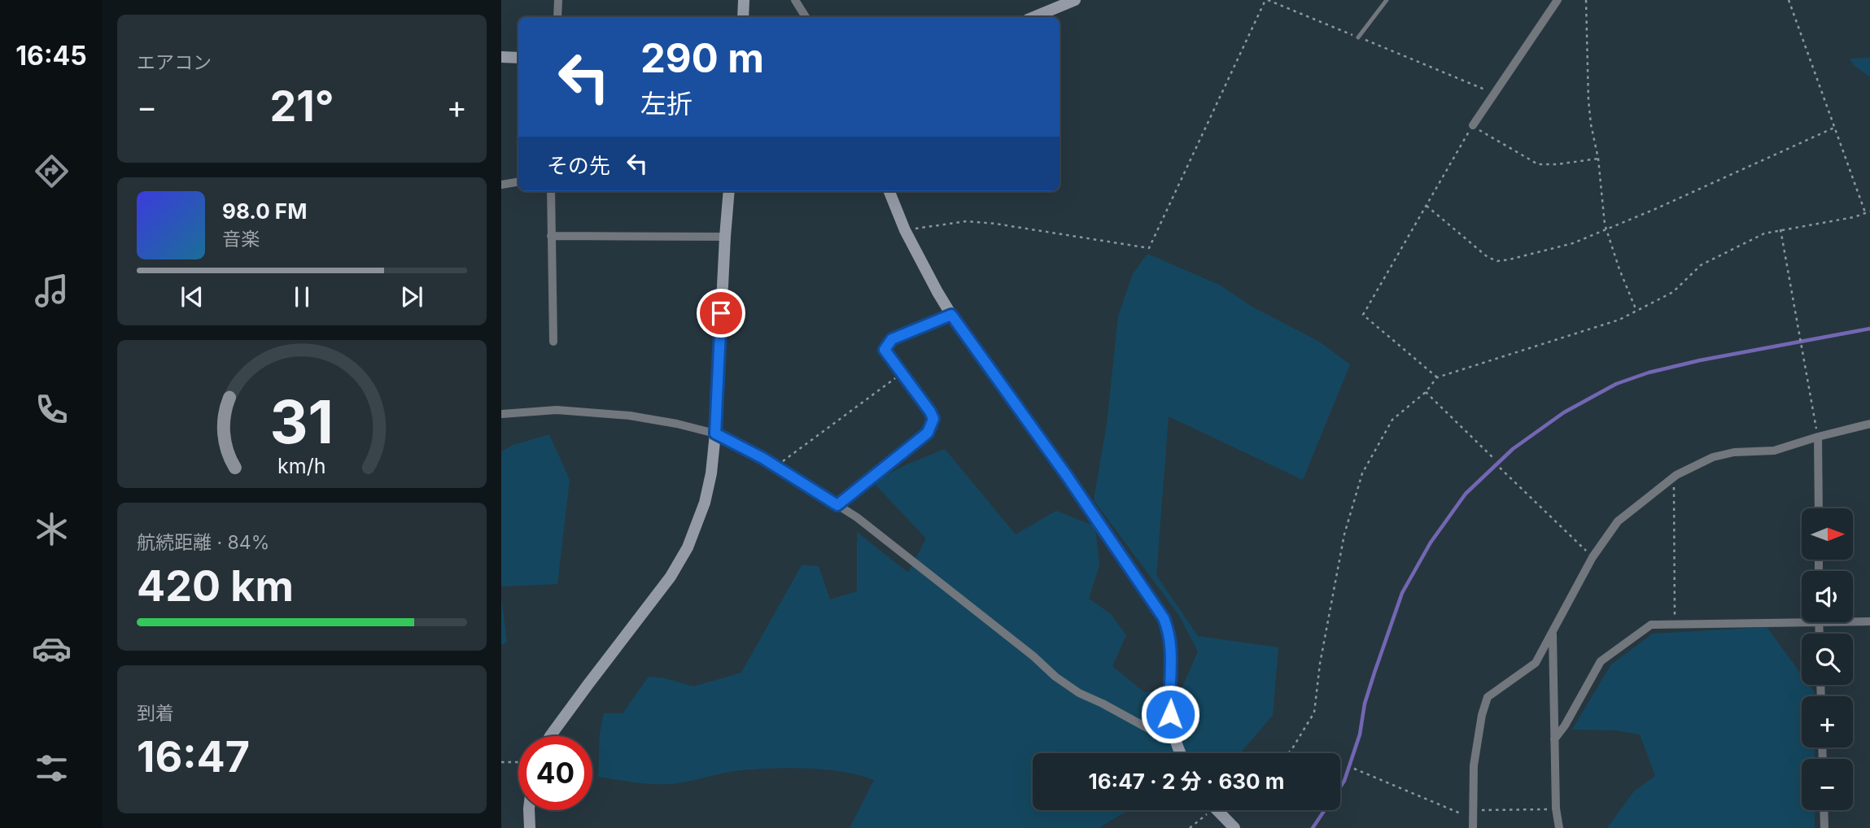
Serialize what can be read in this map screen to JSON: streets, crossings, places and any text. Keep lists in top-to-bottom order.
{
  "north": "right",
  "page": {
    "tabs": "16:45",
    "tile": [
      "エアコン",
      ["航続距離 · 84%", "420 km"],
      ["到着", "16:47"]
    ],
    "turn": ["290 m", "左折"],
    "heat": ["−", "21°", "+"],
    "then": "その先",
    "song": ["98.0 FM", "音楽"],
    "map_buttons": ["+", "−"],
    "limit": "40",
    "trip": "16:47 · 2 分 · 630 m",
    "gauge": ["31", "km/h"]
  }
}
